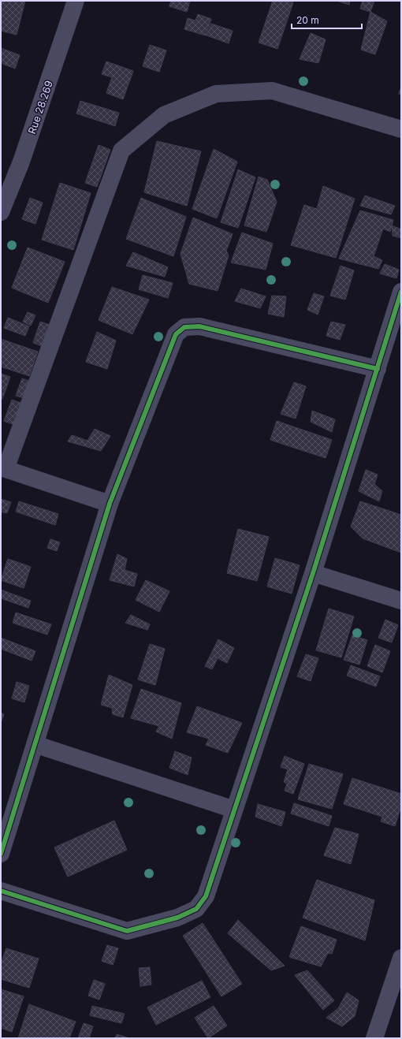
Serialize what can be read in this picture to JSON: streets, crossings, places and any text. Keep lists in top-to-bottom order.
{
  "streets": {
    "street": ["Rue 28.269"]
  },
  "scale_bar": "20 m"
}
